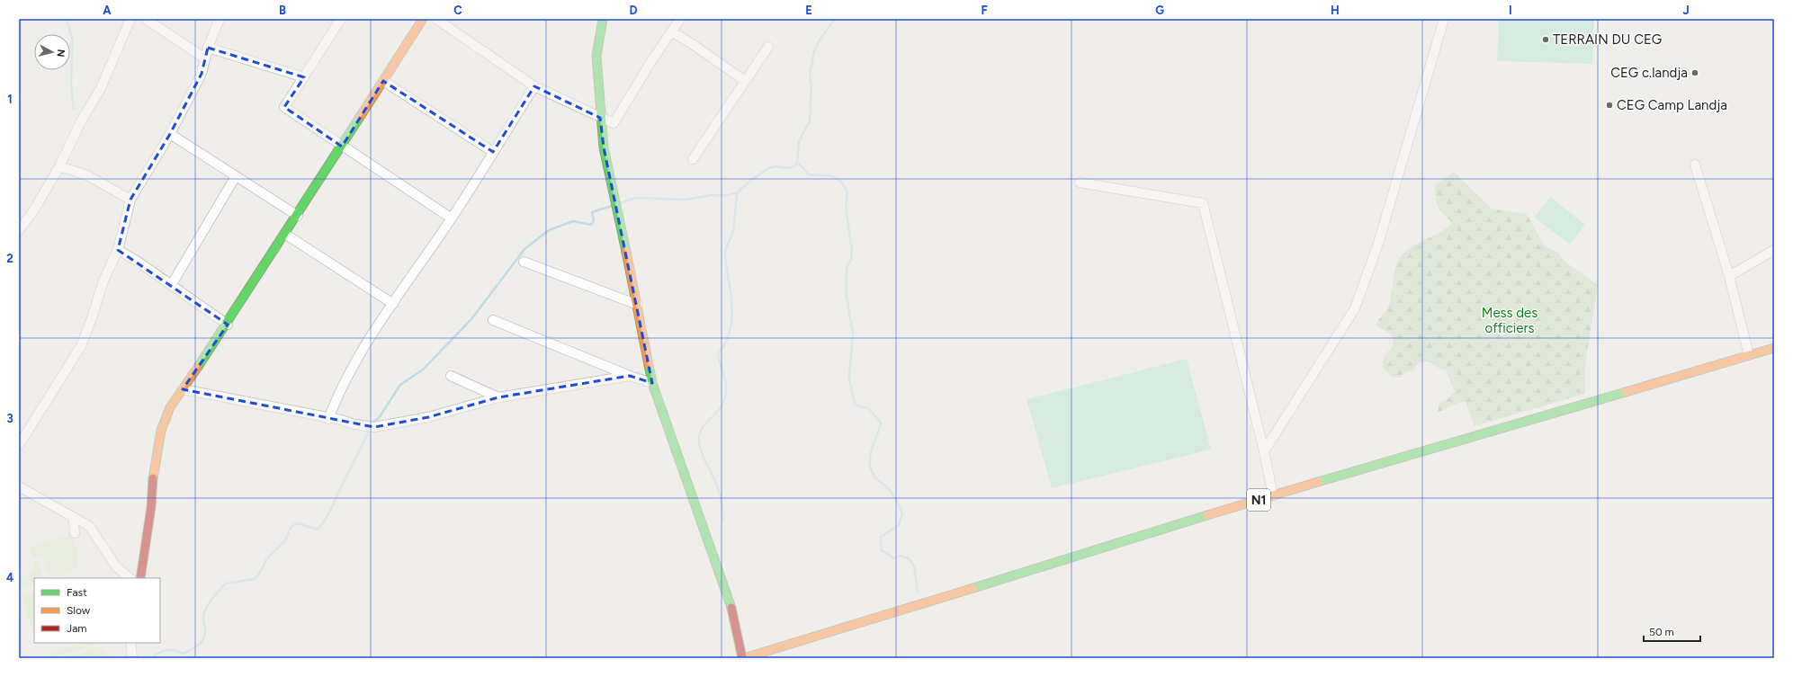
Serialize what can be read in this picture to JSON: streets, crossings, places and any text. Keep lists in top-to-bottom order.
{
  "streets": {
    "main road": ["N1"]
  },
  "parks": ["Mess des officiers"],
  "places": ["TERRAIN DU CEG", "CEG c.landja", "CEG Camp Landja"],
  "legend": ["Fast", "Slow", "Jam"],
  "scale_bar": "50 m",
  "north": "right",
  "grid": {
    "columns": [
      "A",
      "B",
      "C",
      "D",
      "E",
      "F",
      "G",
      "H",
      "I",
      "J"
    ],
    "rows": [
      "1",
      "2",
      "3",
      "4"
    ]
  }
}
